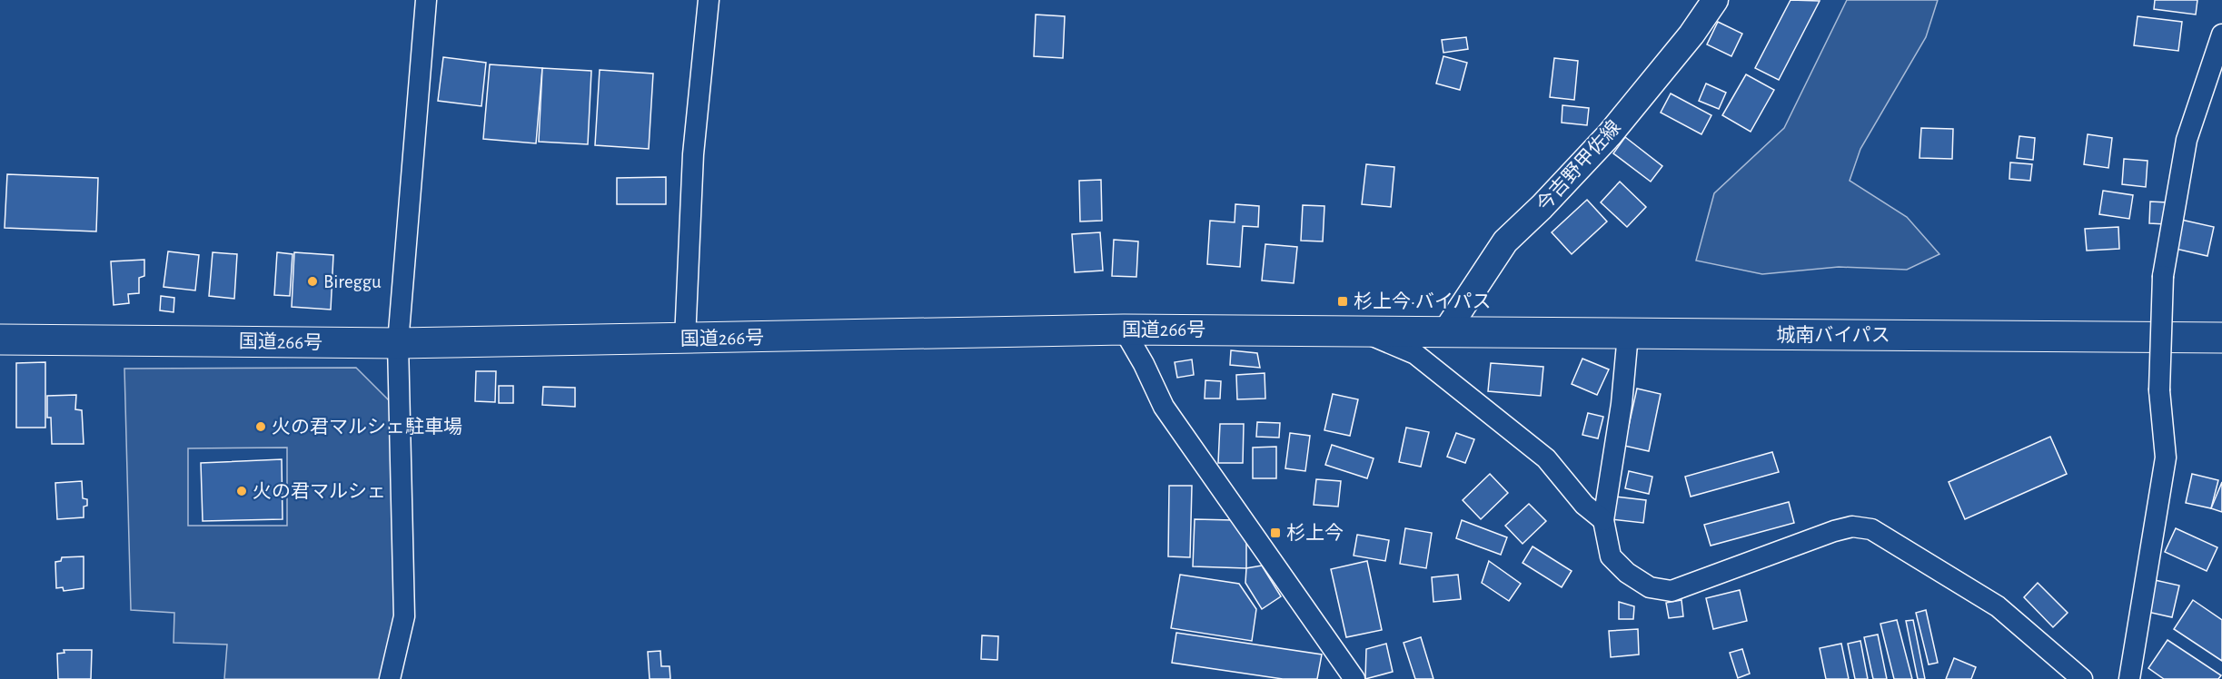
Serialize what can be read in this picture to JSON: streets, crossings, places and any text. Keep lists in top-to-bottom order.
{
  "streets": {
    "highway": ["国道266号", "城南バイパス"],
    "main road": ["今吉野甲佐線"]
  },
  "crossings": [
    ["今吉野甲佐線", "国道266号"],
    ["今吉野甲佐線", "城南バイパス"],
    ["国道266号", "城南バイパス"]
  ],
  "places": {
    "other": ["Bireggu", "火の君マルシェ駐車場", "火の君マルシェ"],
    "transit": ["杉上今·バイパス", "杉上今"]
  }
}
